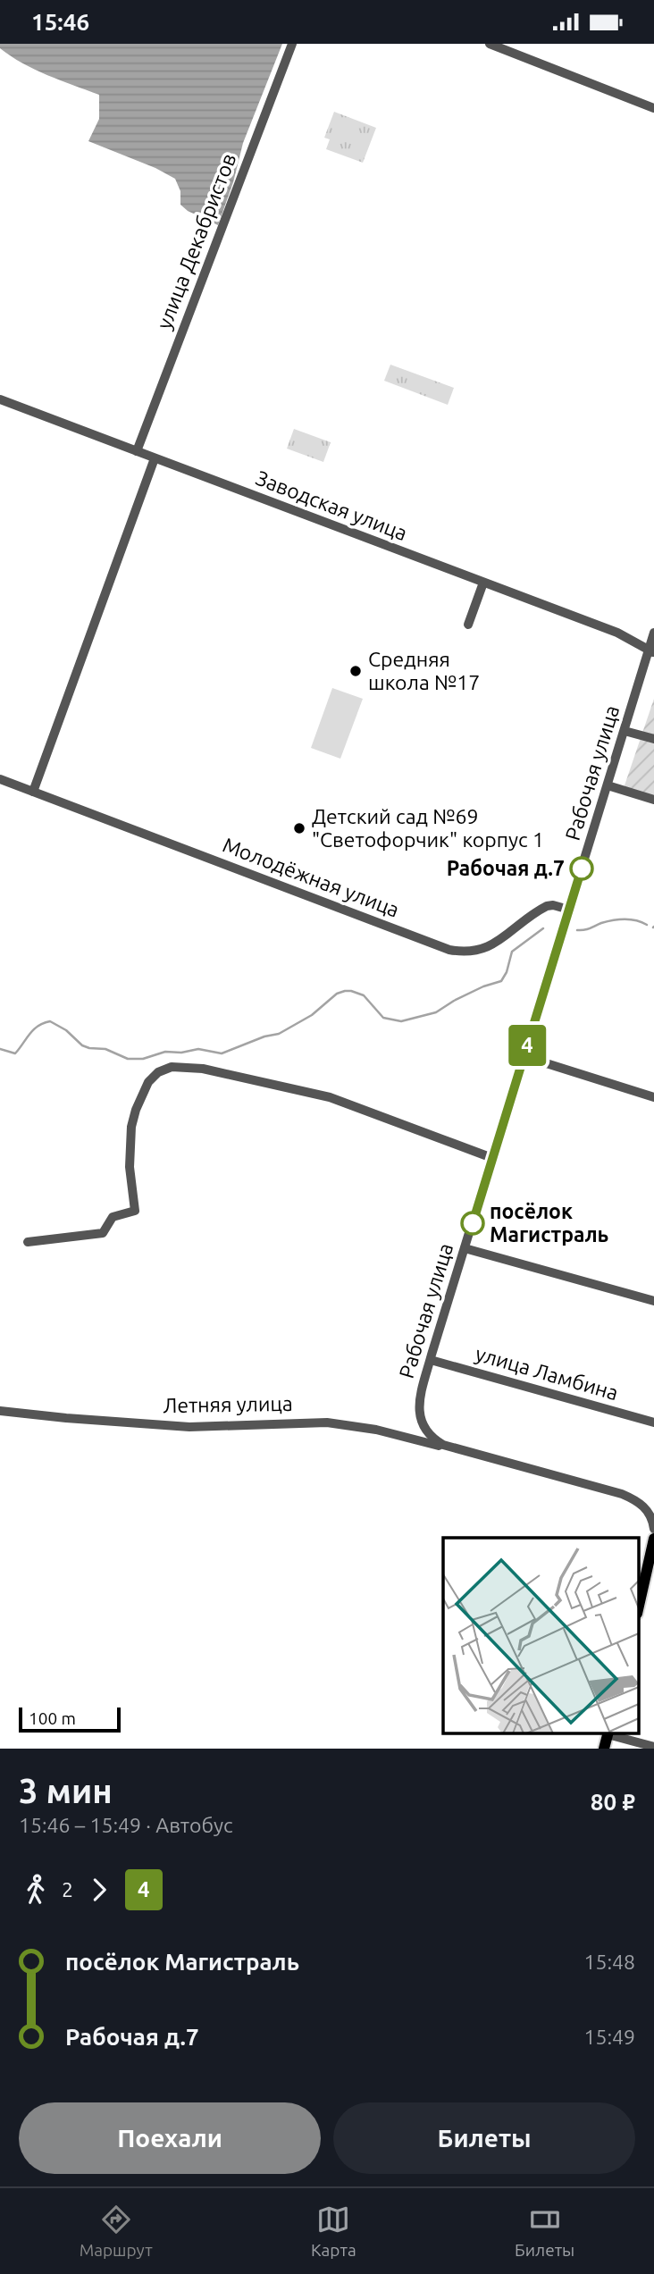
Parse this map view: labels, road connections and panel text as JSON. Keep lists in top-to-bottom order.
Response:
{
  "streets": {
    "street": [
      "улица Декабристов",
      "Заводская улица",
      "Рабочая улица",
      "Молодёжная улица",
      "улица Ламбина",
      "Летняя улица"
    ]
  },
  "crossings": [
    ["улица Декабристов", "Заводская улица"],
    ["Заводская улица", "Рабочая улица"],
    ["Рабочая улица", "Молодёжная улица"],
    ["Рабочая улица", "улица Ламбина"],
    ["Рабочая улица", "Летняя улица"]
  ],
  "places": [
    "Средняя школа №17",
    "Детский сад №69 \"Светофорчик\" корпус 1",
    "Рабочая д.7",
    "посёлок Магистраль"
  ],
  "lines": ["bus line 4"],
  "scale_bar": "100 m",
  "page": {
    "status": "15:46",
    "on_map": "4",
    "scale": "100 m",
    "heading": ["3 мин", "15:46 – 15:49 · Автобус", "80 ₽"],
    "legs": ["2", "4"],
    "list": [
      {
        "name": "посёлок Магистраль",
        "value": "15:48"
      },
      {
        "name": "Рабочая д.7",
        "value": "15:49"
      }
    ],
    "buttons": ["Поехали", "Билеты"],
    "tabs": ["Маршрут", "Карта", "Билеты"]
  }
}
